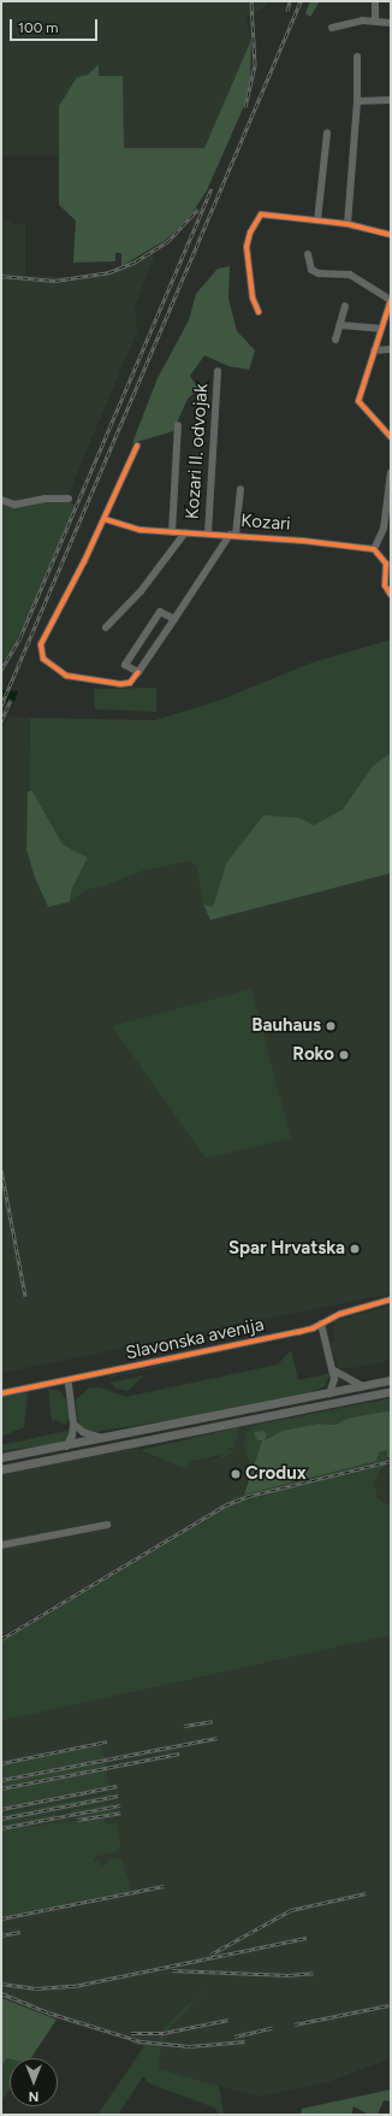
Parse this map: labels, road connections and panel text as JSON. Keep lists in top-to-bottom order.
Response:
{
  "streets": {
    "street": ["Kozari II. odvojak", "Kozari", "Slavonska avenija"]
  },
  "crossings": [
    ["Kozari II. odvojak", "Kozari"]
  ],
  "places": [
    "Bauhaus",
    "Roko",
    "Spar Hrvatska",
    "Crodux"
  ],
  "scale_bar": "100 m",
  "north": "bottom"
}
